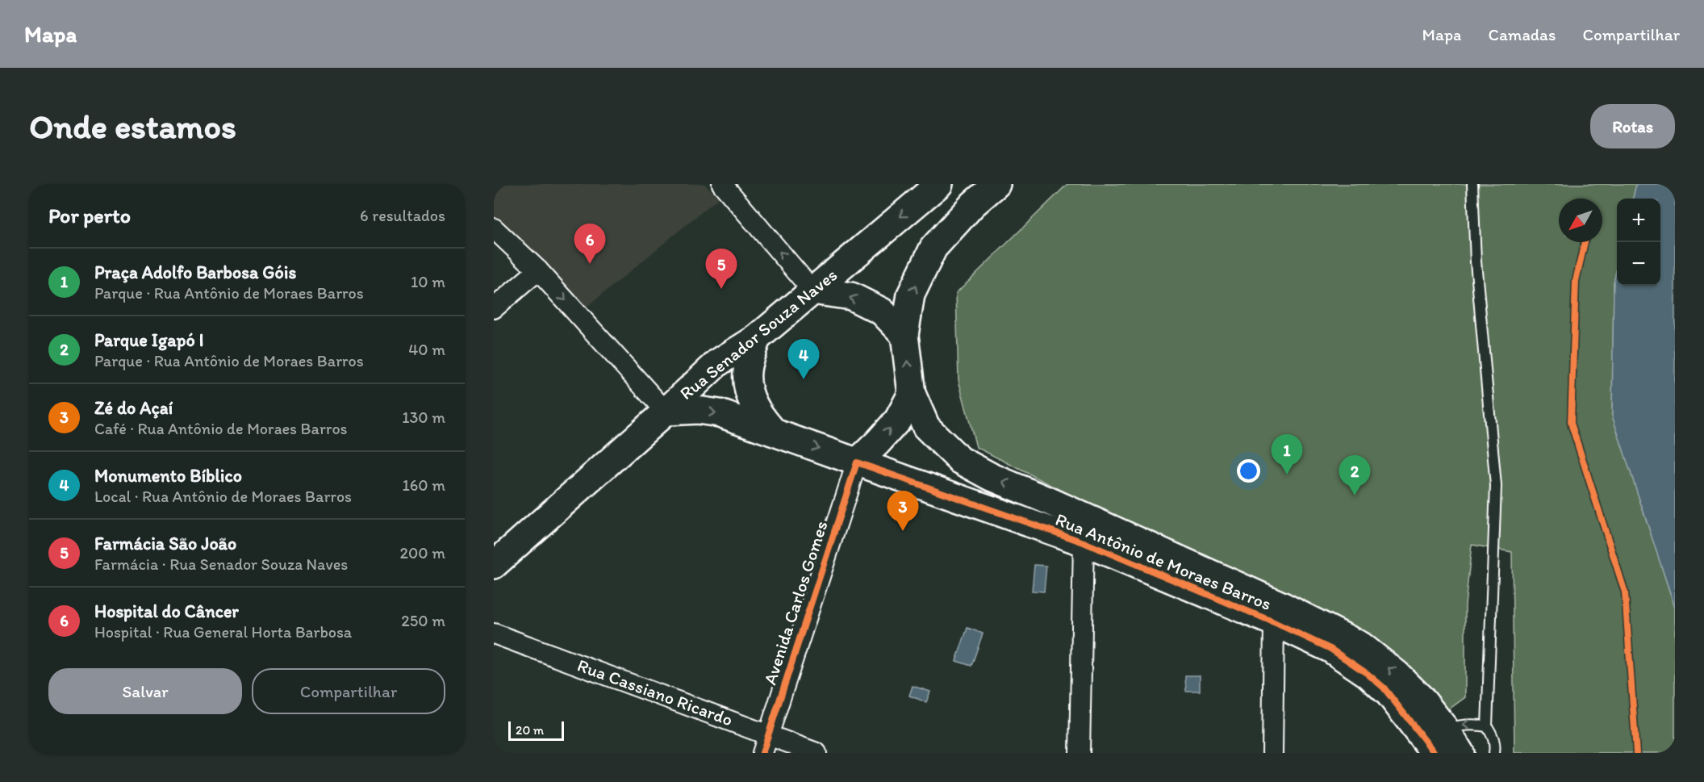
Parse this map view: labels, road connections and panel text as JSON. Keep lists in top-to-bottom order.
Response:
{
  "streets": {
    "street": [
      "Rua Senador Souza Naves",
      "Rua Antônio de Moraes Barros",
      "Avenida Carlos Gomes",
      "Rua Cassiano Ricardo"
    ]
  },
  "crossings": [
    ["Rua Senador Souza Naves", "Rua Antônio de Moraes Barros"],
    ["Rua Senador Souza Naves", "Avenida Carlos Gomes"],
    ["Rua Antônio de Moraes Barros", "Avenida Carlos Gomes"],
    ["Avenida Carlos Gomes", "Rua Cassiano Ricardo"]
  ],
  "scale_bar": "20 m",
  "north": "bottom left",
  "page": {
    "header": "Mapa",
    "nav": ["Mapa", "Camadas", "Compartilhar"],
    "buttons": [
      "Rotas",
      ["Salvar", "Compartilhar"]
    ],
    "title": "Onde estamos",
    "heading": ["Por perto", "6 resultados"],
    "map_buttons": ["+", "−"],
    "pins": [
      "6",
      "5",
      "4",
      "1",
      "2",
      "3"
    ],
    "list": [
      {
        "mark": "1",
        "name": "Praça Adolfo Barbosa Góis",
        "note": "Parque · Rua Antônio de Moraes Barros",
        "value": "10 m"
      },
      {
        "mark": "2",
        "name": "Parque Igapó I",
        "note": "Parque · Rua Antônio de Moraes Barros",
        "value": "40 m"
      },
      {
        "mark": "3",
        "name": "Zé do Açaí",
        "note": "Café · Rua Antônio de Moraes Barros",
        "value": "130 m"
      },
      {
        "mark": "4",
        "name": "Monumento Bíblico",
        "note": "Local · Rua Antônio de Moraes Barros",
        "value": "160 m"
      },
      {
        "mark": "5",
        "name": "Farmácia São João",
        "note": "Farmácia · Rua Senador Souza Naves",
        "value": "200 m"
      },
      {
        "mark": "6",
        "name": "Hospital do Câncer",
        "note": "Hospital · Rua General Horta Barbosa",
        "value": "250 m"
      }
    ],
    "scale": "20 m"
  }
}
